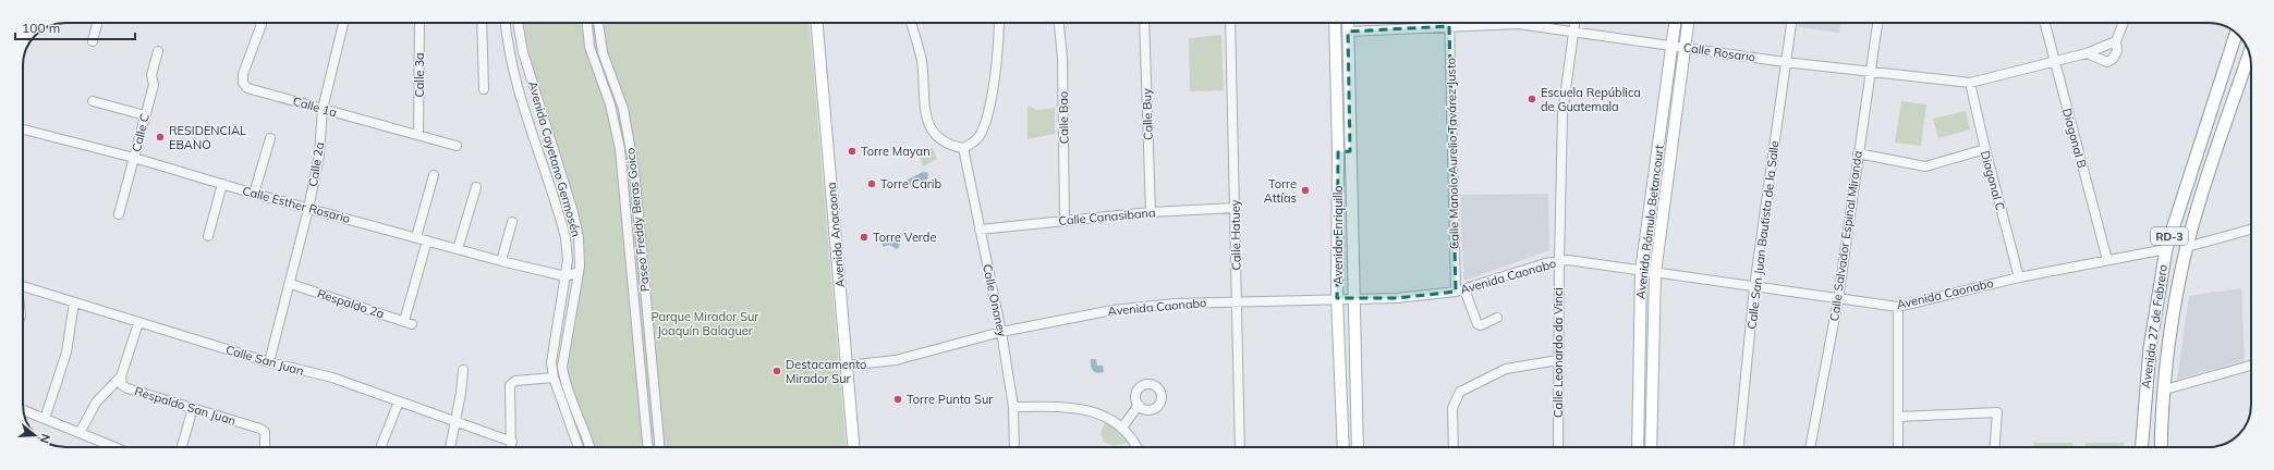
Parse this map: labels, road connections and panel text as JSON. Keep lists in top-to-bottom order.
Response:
{
  "streets": {
    "highway": ["RD-3", "Avenida 27 de Febrero"],
    "main road": ["Avenida Rómulo Betancourt", "Avenida Anacaona", "Avenida Enriquillo"],
    "street": [
      "Calle Rosario",
      "Calle 3a",
      "Calle 1a",
      "Calle Buy",
      "Calle Bao",
      "Calle C",
      "Diagonal B",
      "Calle Manolo Aurelio Tavárez Justo",
      "Avenida Cayetano Germosén",
      "Calle 2a",
      "Diagonal C",
      "Calle Esther Rosario",
      "Calle Canasibana",
      "Paseo Freddy Beras Goico",
      "Calle Hatuey",
      "Calle San Juan Bautista de la Salle",
      "Calle Salvador Espinal Miranda",
      "Avenida Caonabo",
      "Calle Onaney",
      "Respaldo 2a",
      "Calle Leonardo da Vinci",
      "Calle San Juan",
      "Respaldo San Juan"
    ]
  },
  "crossings": [
    ["Calle Rosario", "Diagonal B"],
    ["Calle Rosario", "Calle Manolo Aurelio Tavárez Justo"],
    ["Calle Rosario", "Diagonal C"],
    ["Calle Rosario", "Avenida Rómulo Betancourt"],
    ["Calle Rosario", "Avenida Enriquillo"],
    ["Calle Rosario", "Calle San Juan Bautista de la Salle"],
    ["Calle Rosario", "Calle Salvador Espinal Miranda"],
    ["Calle Rosario", "Calle Leonardo da Vinci"],
    ["Calle 3a", "Calle 1a"],
    ["Calle 1a", "Calle 2a"],
    ["Calle Buy", "Calle Canasibana"],
    ["Calle Bao", "Calle Canasibana"],
    ["Calle C", "Calle Esther Rosario"],
    ["Diagonal B", "Avenida Caonabo"],
    ["Calle Manolo Aurelio Tavárez Justo", "Avenida Caonabo"],
    ["Avenida Cayetano Germosén", "Calle Esther Rosario"],
    ["Calle 2a", "Calle Esther Rosario"],
    ["Calle 2a", "Respaldo 2a"],
    ["Calle 2a", "Calle San Juan"],
    ["Diagonal C", "Avenida Caonabo"],
    ["Calle Esther Rosario", "Respaldo 2a"],
    ["Calle Canasibana", "Calle Hatuey"],
    ["Calle Canasibana", "Calle Onaney"],
    ["Avenida Rómulo Betancourt", "Avenida Caonabo"],
    ["Avenida Anacaona", "Avenida Caonabo"],
    ["Calle Hatuey", "Avenida Caonabo"],
    ["Avenida Enriquillo", "Avenida Caonabo"],
    ["Calle San Juan Bautista de la Salle", "Avenida Caonabo"],
    ["Calle Salvador Espinal Miranda", "Avenida Caonabo"],
    ["Avenida Caonabo", "Calle Onaney"],
    ["Avenida Caonabo", "Avenida 27 de Febrero"],
    ["Avenida Caonabo", "Calle Leonardo da Vinci"],
    ["Calle San Juan", "Respaldo San Juan"]
  ],
  "parks": ["Parque Mirador Sur Joaquín Balaguer"],
  "places": [
    "Escuela República de Guatemala",
    "RESIDENCIAL EBANO",
    "Torre Mayan",
    "Torre Carib",
    "Torre Attías",
    "Torre Verde",
    "Destacamento Mirador Sur",
    "Torre Punta Sur"
  ],
  "scale_bar": "100 m",
  "north": "right"
}
